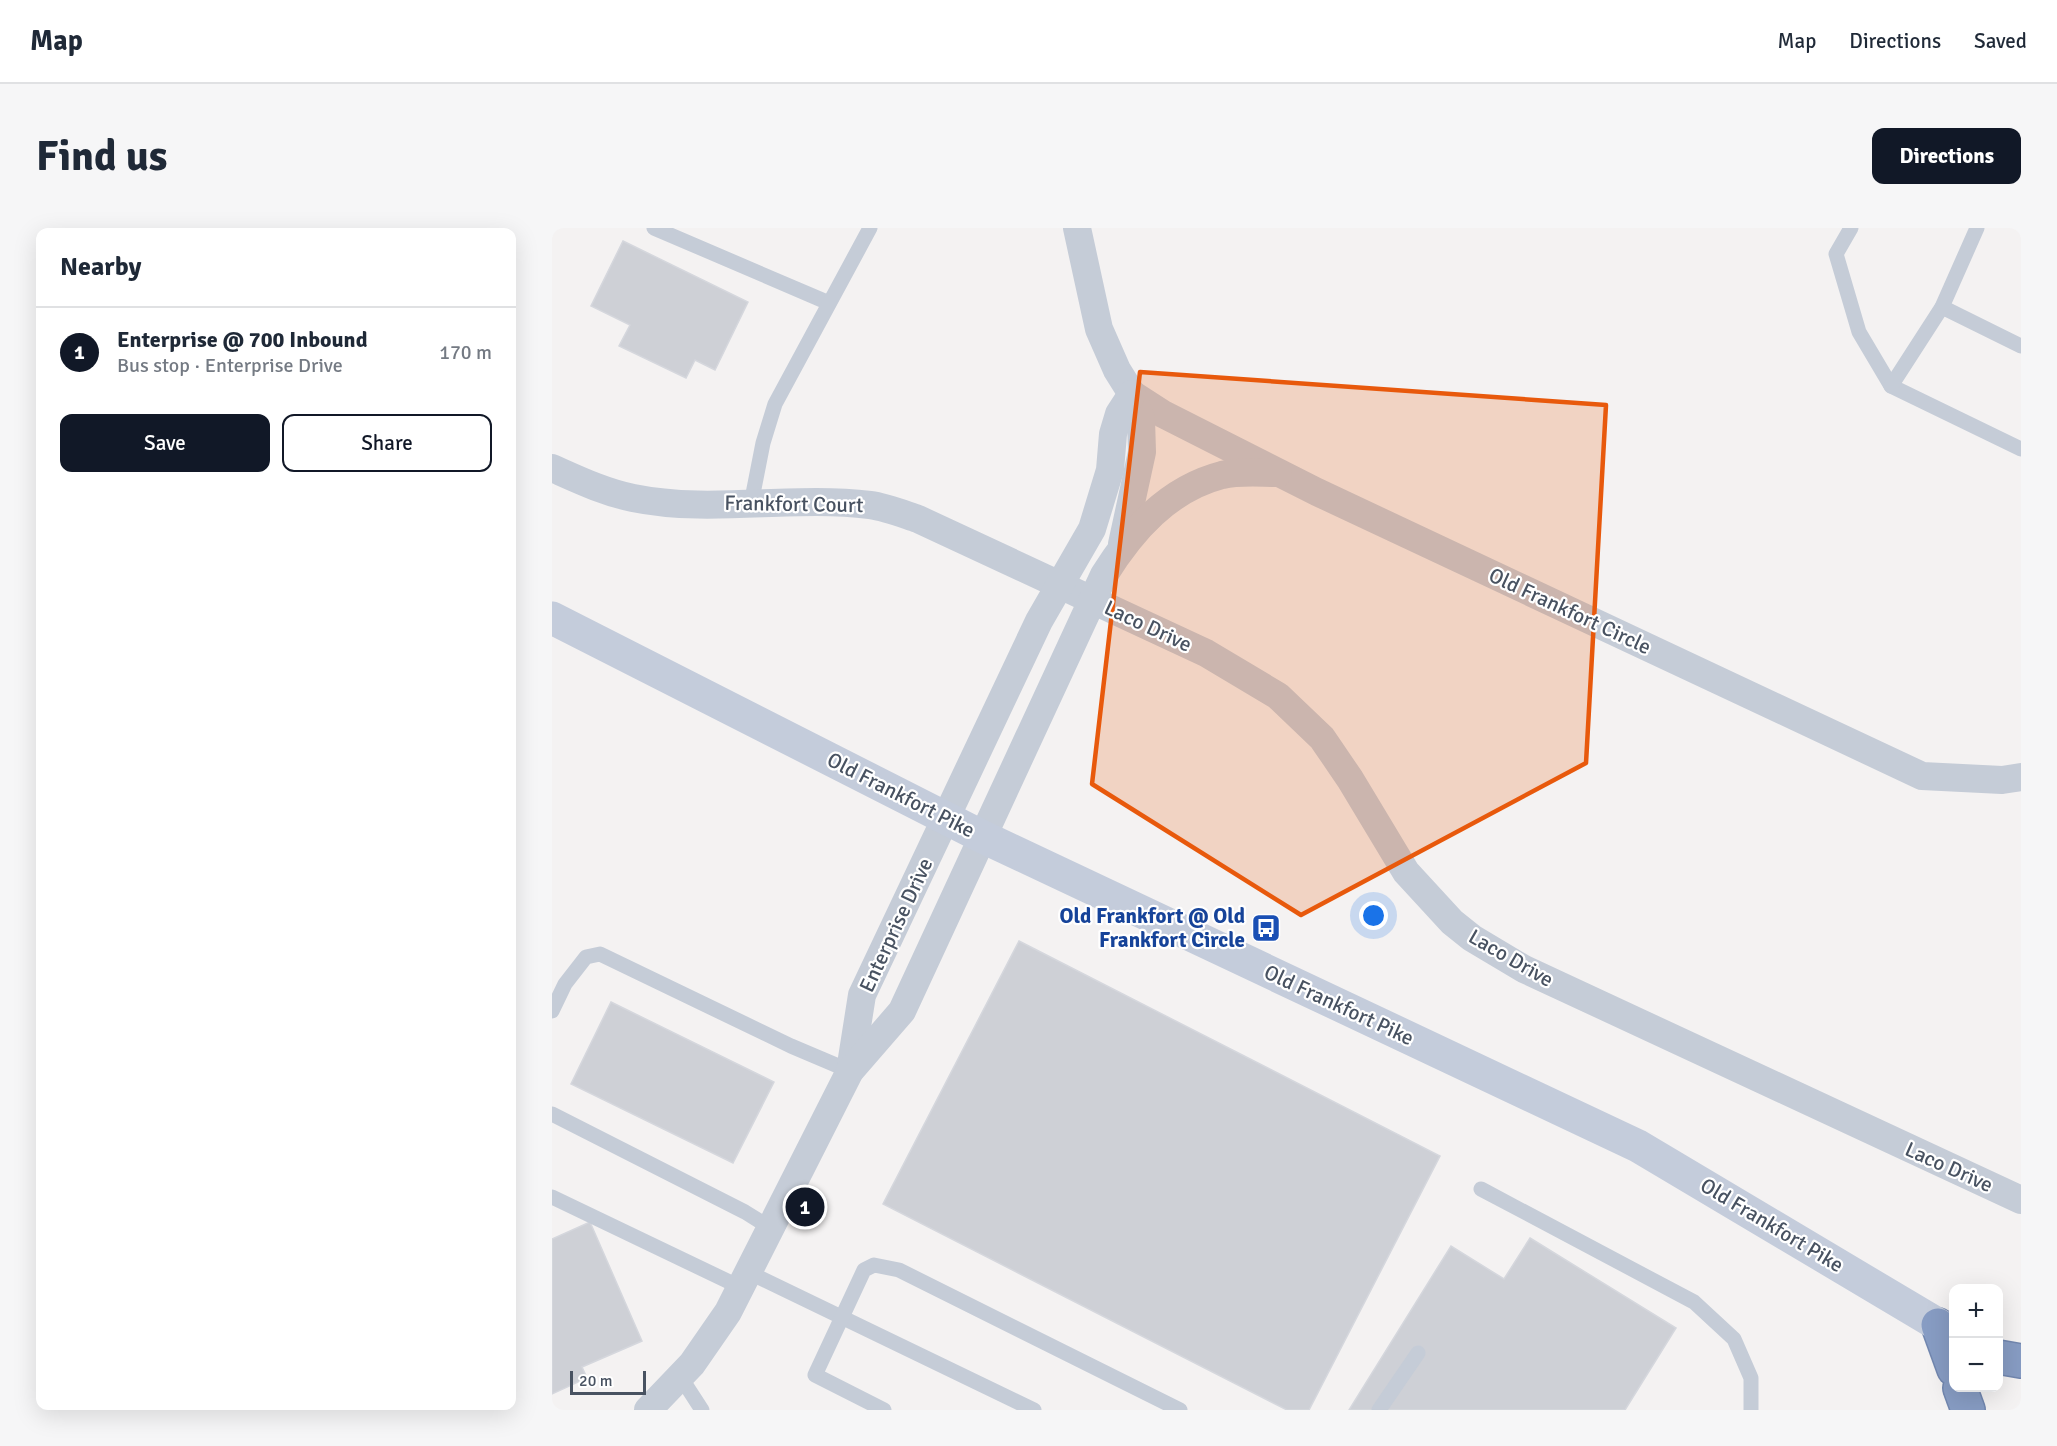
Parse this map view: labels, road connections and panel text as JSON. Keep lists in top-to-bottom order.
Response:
{
  "streets": {
    "main road": ["Old Frankfort Pike"],
    "street": [
      "Frankfort Court",
      "Old Frankfort Circle",
      "Laco Drive",
      "Enterprise Drive"
    ]
  },
  "crossings": [
    ["Frankfort Court", "Laco Drive"],
    ["Old Frankfort Pike", "Enterprise Drive"]
  ],
  "places": {
    "bus stop": ["Old Frankfort @ Old Frankfort Circle"]
  },
  "scale_bar": "20 m",
  "page": {
    "header": "Map",
    "nav": ["Map", "Directions", "Saved"],
    "buttons": [
      "Directions",
      ["Save", "Share"]
    ],
    "title": "Find us",
    "heading": "Nearby",
    "list": [
      {
        "mark": "1",
        "name": "Enterprise @ 700 Inbound",
        "note": "Bus stop · Enterprise Drive",
        "value": "170 m"
      }
    ],
    "pins": "1",
    "map_buttons": ["+", "−"],
    "scale": "20 m"
  }
}
